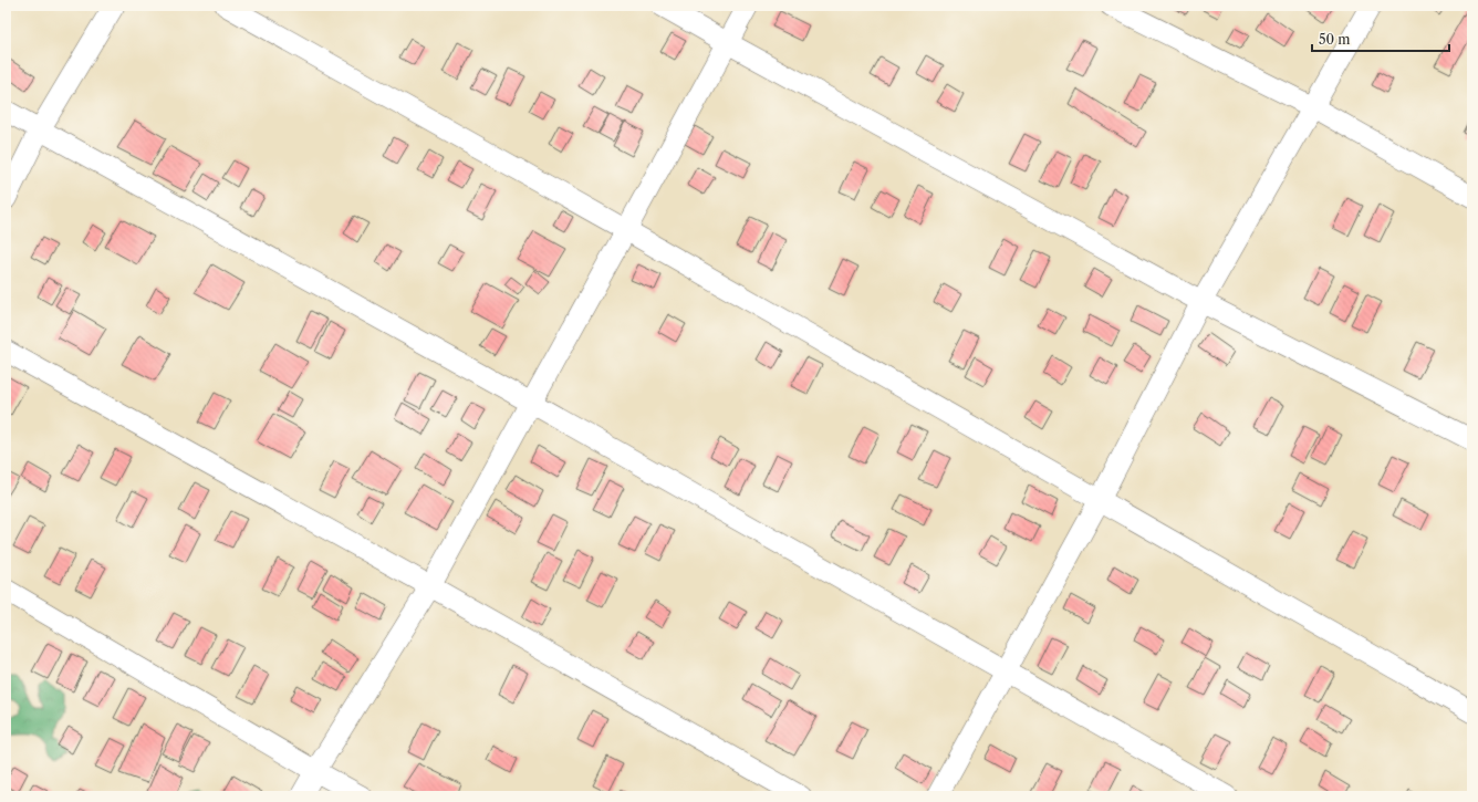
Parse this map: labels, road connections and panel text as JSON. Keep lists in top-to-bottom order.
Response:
{
  "scale_bar": "50 m"
}
